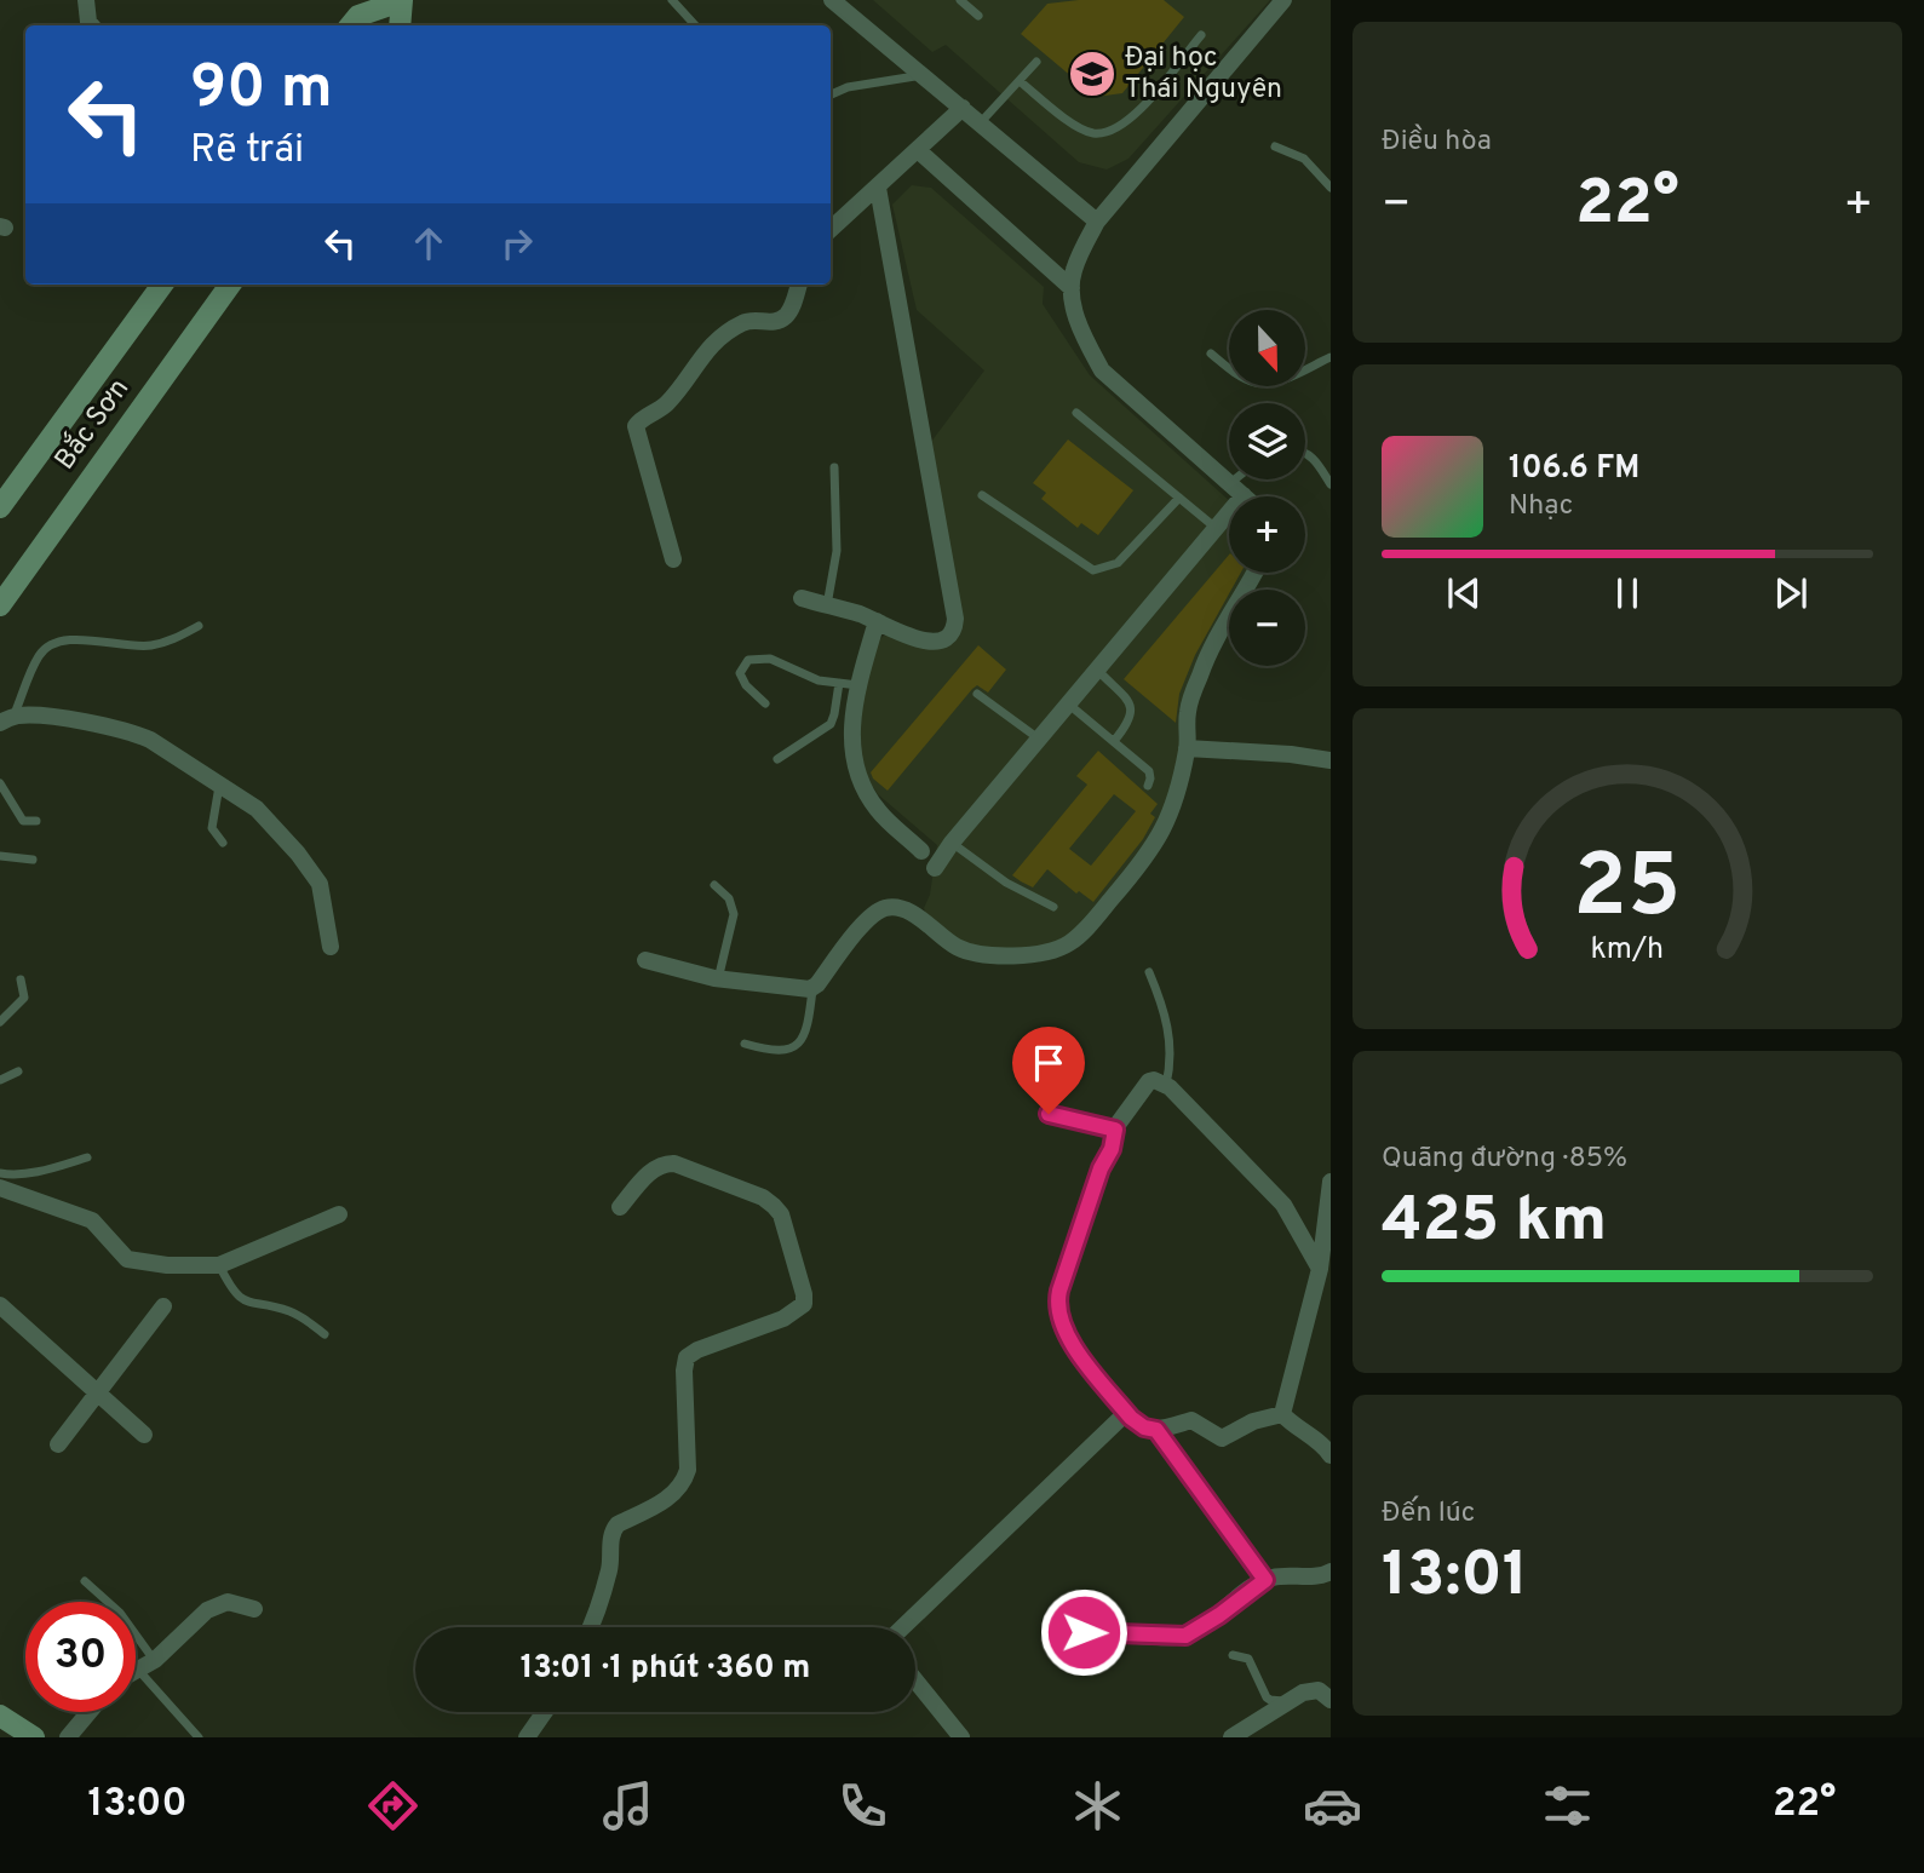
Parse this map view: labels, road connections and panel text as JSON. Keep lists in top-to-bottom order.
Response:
{
  "streets": {
    "main road": ["Bắc Sơn"]
  },
  "places": {
    "school or university": ["Đại học Thái Nguyên"]
  },
  "north": "bottom",
  "page": {
    "tile": [
      "Điều hòa",
      ["Quãng đường · 85%", "425 km"],
      ["Đến lúc", "13:01"]
    ],
    "turn": ["90 m", "Rẽ trái"],
    "heat": ["−", "22°", "+"],
    "map_buttons": ["+", "−"],
    "song": ["106.6 FM", "Nhạc"],
    "limit": "30",
    "trip": "13:01 · 1 phút · 360 m",
    "tabs": ["13:00", "22°"],
    "gauge": ["25", "km/h"]
  }
}
